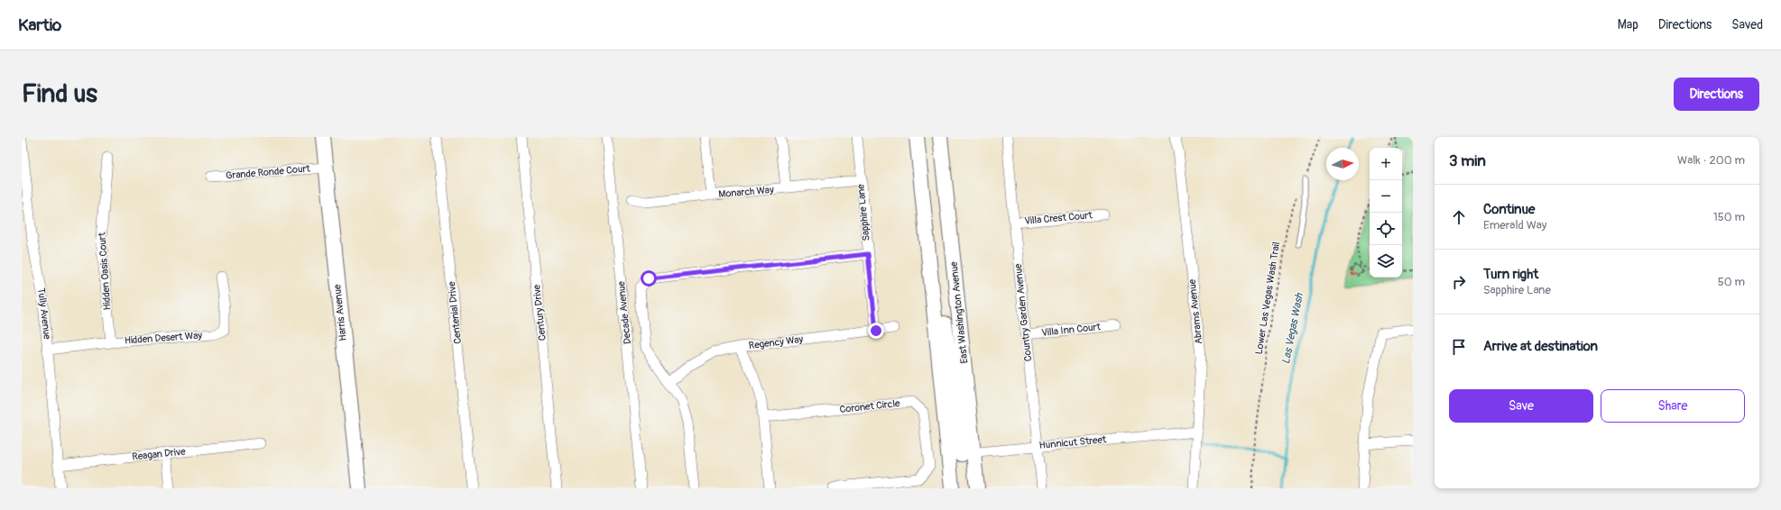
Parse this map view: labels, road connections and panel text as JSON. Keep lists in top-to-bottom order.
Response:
{
  "streets": {
    "main road": ["Harris Avenue", "East Washington Avenue"],
    "street": [
      "Grande Ronde Court",
      "Monarch Way",
      "Sapphire Lane",
      "Villa Crest Court",
      "Hidden Oasis Court",
      "Abrams Avenue",
      "Centenial Drive",
      "Century Drive",
      "Decade Avenue",
      "Country Garden Avenue",
      "Tully Avenue",
      "Villa Inn Court",
      "Hidden Desert Way",
      "Regency Way",
      "Coronet Circle",
      "Hunnicut Street",
      "Reagan Drive"
    ],
    "path": ["Lower Las Vegas Wash Trail"]
  },
  "crossings": [
    ["Grande Ronde Court", "Harris Avenue"],
    ["Monarch Way", "Sapphire Lane"],
    ["Sapphire Lane", "Regency Way"],
    ["Villa Crest Court", "Country Garden Avenue"],
    ["Hidden Oasis Court", "Hidden Desert Way"],
    ["Abrams Avenue", "Hunnicut Street"],
    ["East Washington Avenue", "Hunnicut Street"],
    ["Country Garden Avenue", "Villa Inn Court"],
    ["Country Garden Avenue", "Hunnicut Street"],
    ["Tully Avenue", "Hidden Desert Way"],
    ["Tully Avenue", "Reagan Drive"]
  ],
  "water": ["Las Vegas Wash"],
  "north": "right",
  "page": {
    "header": "Kartio",
    "nav": ["Map", "Directions", "Saved"],
    "buttons": [
      "Directions",
      ["Save", "Share"]
    ],
    "title": "Find us",
    "heading": ["3 min", "Walk · 200 m"],
    "map_buttons": ["+", "−"],
    "list": [
      ["Continue", "Emerald Way", "150 m"],
      ["Turn right", "Sapphire Lane", "50 m"],
      "Arrive at destination"
    ]
  }
}
